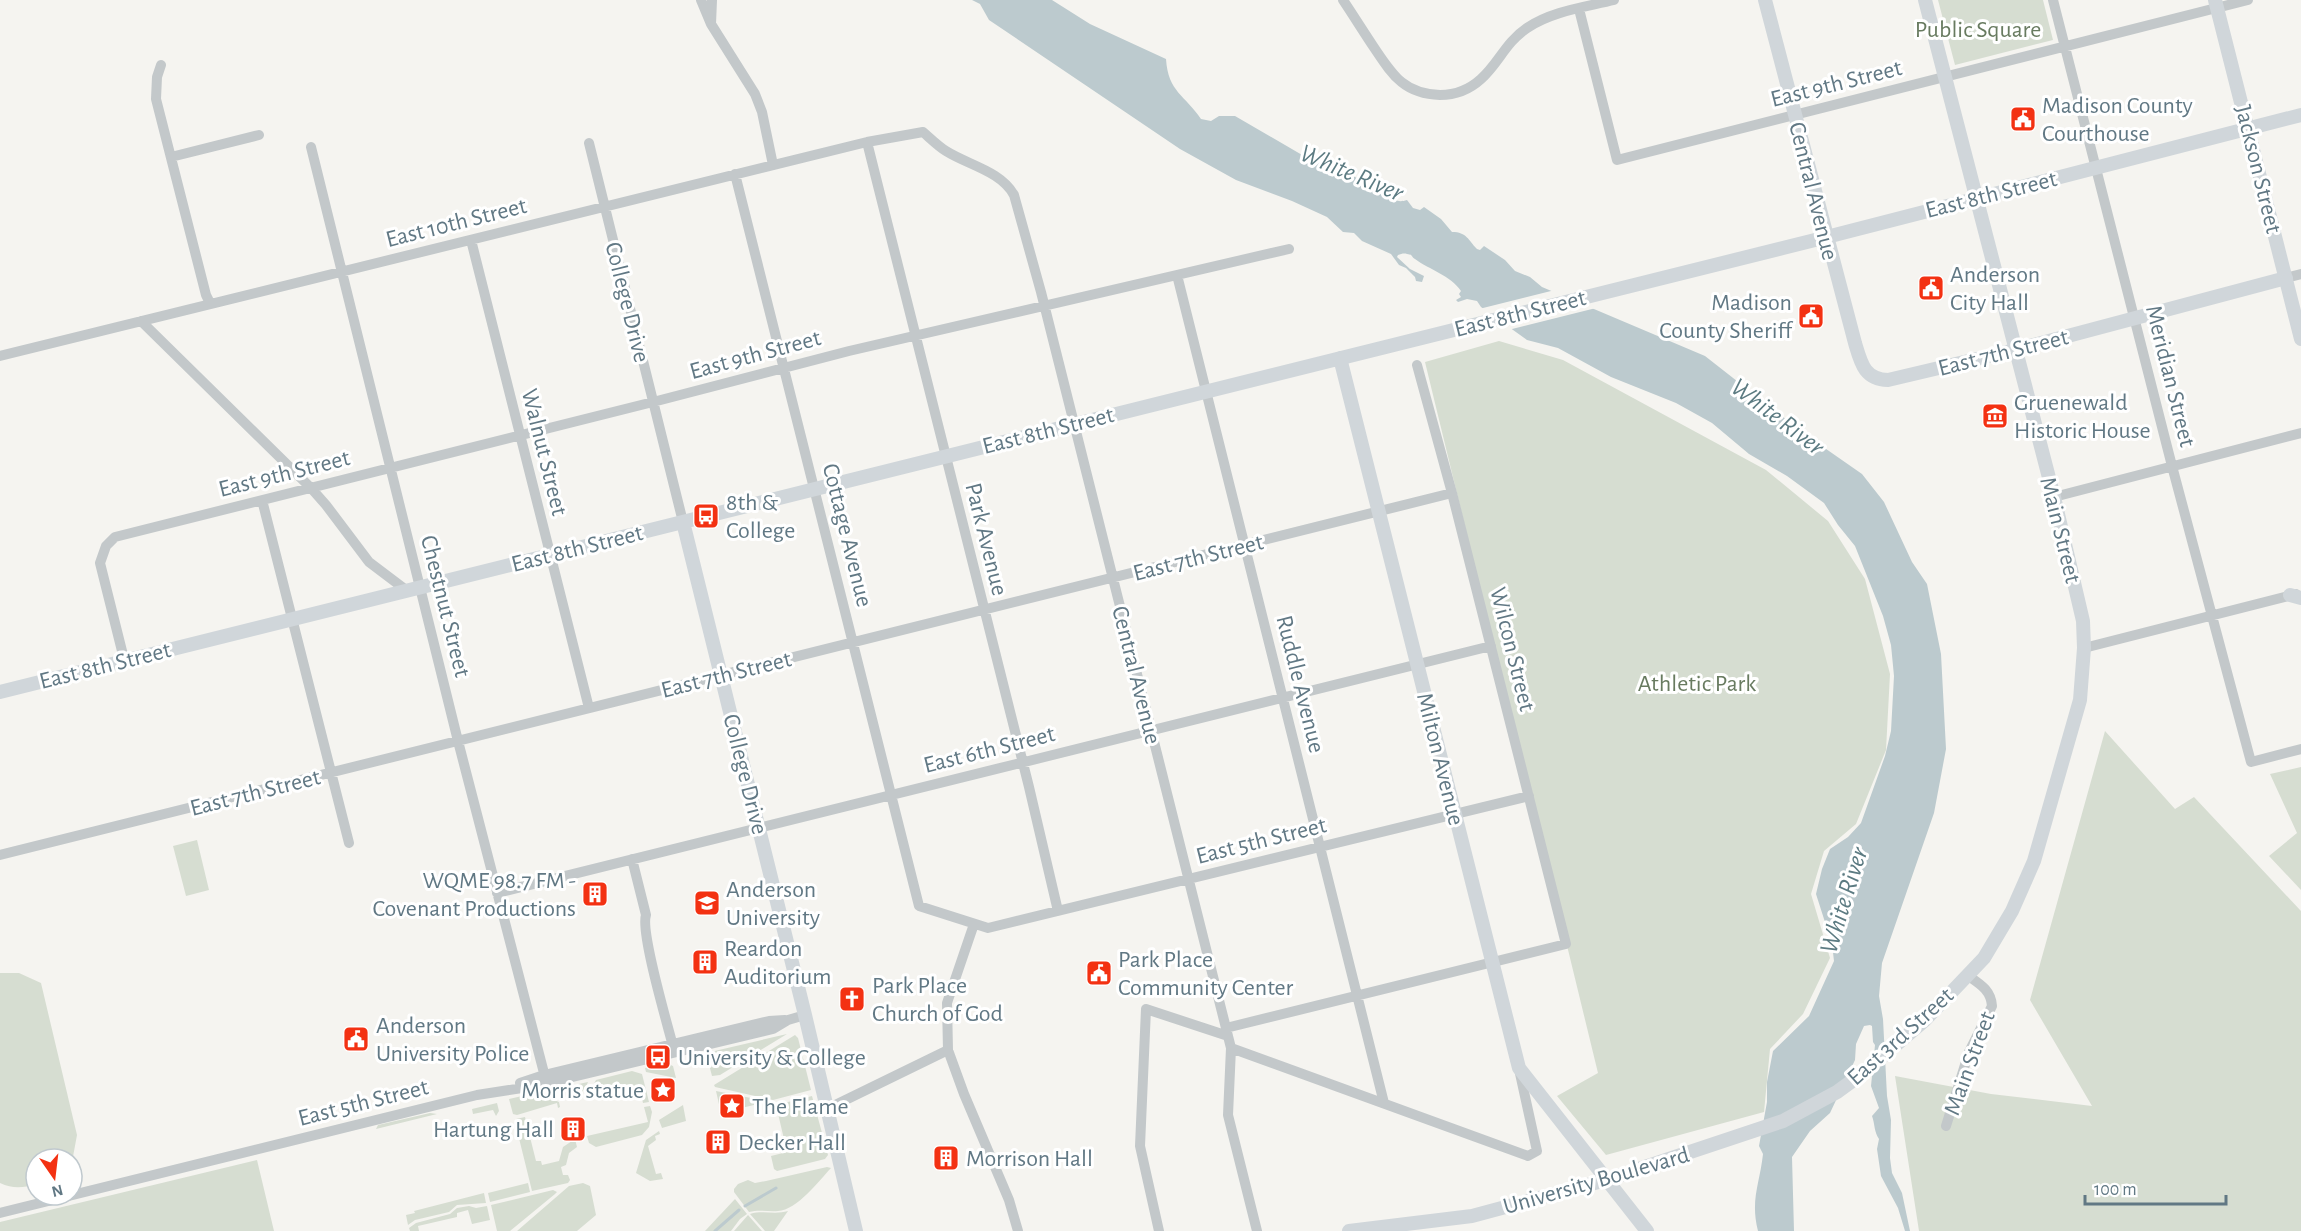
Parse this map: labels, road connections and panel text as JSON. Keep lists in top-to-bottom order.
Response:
{
  "streets": {
    "main road": [
      "Jackson Street",
      "Central Avenue",
      "East 8th Street",
      "College Drive",
      "East 7th Street",
      "Main Street",
      "Milton Avenue",
      "East 3rd Street",
      "University Boulevard"
    ],
    "street": [
      "East 9th Street",
      "East 10th Street",
      "Meridian Street",
      "Walnut Street",
      "Cottage Avenue",
      "Park Avenue",
      "Chestnut Street",
      "Wilcon Street",
      "Ruddle Avenue",
      "East 6th Street",
      "East 5th Street"
    ]
  },
  "crossings": [
    ["East 9th Street", "Jackson Street"],
    ["East 9th Street", "Central Avenue"],
    ["East 9th Street", "East 8th Street"],
    ["East 9th Street", "College Drive"],
    ["East 9th Street", "Meridian Street"],
    ["East 9th Street", "Walnut Street"],
    ["East 9th Street", "Main Street"],
    ["East 9th Street", "Cottage Avenue"],
    ["East 9th Street", "Park Avenue"],
    ["East 9th Street", "Chestnut Street"],
    ["East 9th Street", "Ruddle Avenue"],
    ["Jackson Street", "East 8th Street"],
    ["Jackson Street", "East 7th Street"],
    ["Central Avenue", "East 8th Street"],
    ["Central Avenue", "East 10th Street"],
    ["Central Avenue", "East 7th Street"],
    ["Central Avenue", "East 6th Street"],
    ["Central Avenue", "East 5th Street"],
    ["East 8th Street", "College Drive"],
    ["East 8th Street", "Meridian Street"],
    ["East 8th Street", "Walnut Street"],
    ["East 8th Street", "Main Street"],
    ["East 8th Street", "Cottage Avenue"],
    ["East 8th Street", "Park Avenue"],
    ["East 8th Street", "Chestnut Street"],
    ["East 8th Street", "Ruddle Avenue"],
    ["East 8th Street", "Milton Avenue"],
    ["East 10th Street", "College Drive"],
    ["East 10th Street", "Walnut Street"],
    ["East 10th Street", "Cottage Avenue"],
    ["East 10th Street", "Park Avenue"],
    ["East 10th Street", "Chestnut Street"],
    ["College Drive", "East 7th Street"],
    ["College Drive", "East 6th Street"],
    ["College Drive", "East 5th Street"],
    ["East 7th Street", "Meridian Street"],
    ["East 7th Street", "Walnut Street"],
    ["East 7th Street", "Main Street"],
    ["East 7th Street", "Cottage Avenue"],
    ["East 7th Street", "Park Avenue"],
    ["East 7th Street", "Chestnut Street"],
    ["East 7th Street", "Wilcon Street"],
    ["East 7th Street", "Ruddle Avenue"],
    ["East 7th Street", "Milton Avenue"],
    ["Main Street", "East 3rd Street"],
    ["Cottage Avenue", "East 6th Street"],
    ["Cottage Avenue", "East 5th Street"],
    ["Park Avenue", "East 6th Street"],
    ["Park Avenue", "East 5th Street"],
    ["Chestnut Street", "East 6th Street"],
    ["Wilcon Street", "East 6th Street"],
    ["Wilcon Street", "Milton Avenue"],
    ["Wilcon Street", "East 5th Street"],
    ["Ruddle Avenue", "East 6th Street"],
    ["Ruddle Avenue", "Milton Avenue"],
    ["Ruddle Avenue", "East 5th Street"],
    ["East 6th Street", "Milton Avenue"],
    ["Milton Avenue", "East 5th Street"],
    ["East 3rd Street", "University Boulevard"]
  ],
  "water": ["White River"],
  "parks": ["Public Square", "Athletic Park"],
  "places": {
    "public building": [
      "Madison County Courthouse",
      "Anderson City Hall",
      "Madison County Sheriff",
      "Park Place Community Center",
      "Anderson University Police"
    ],
    "museum": ["Gruenewald Historic House"],
    "bus stop": ["8th & College", "University & College"],
    "building": [
      "WQME 98.7 FM - Covenant Productions",
      "Reardon Auditorium",
      "Hartung Hall",
      "Decker Hall",
      "Morrison Hall"
    ],
    "school or university": ["Anderson University"],
    "church": ["Park Place Church of God"],
    "place": ["Morris statue", "The Flame"]
  },
  "scale_bar": "100 m",
  "north": "bottom"
}
